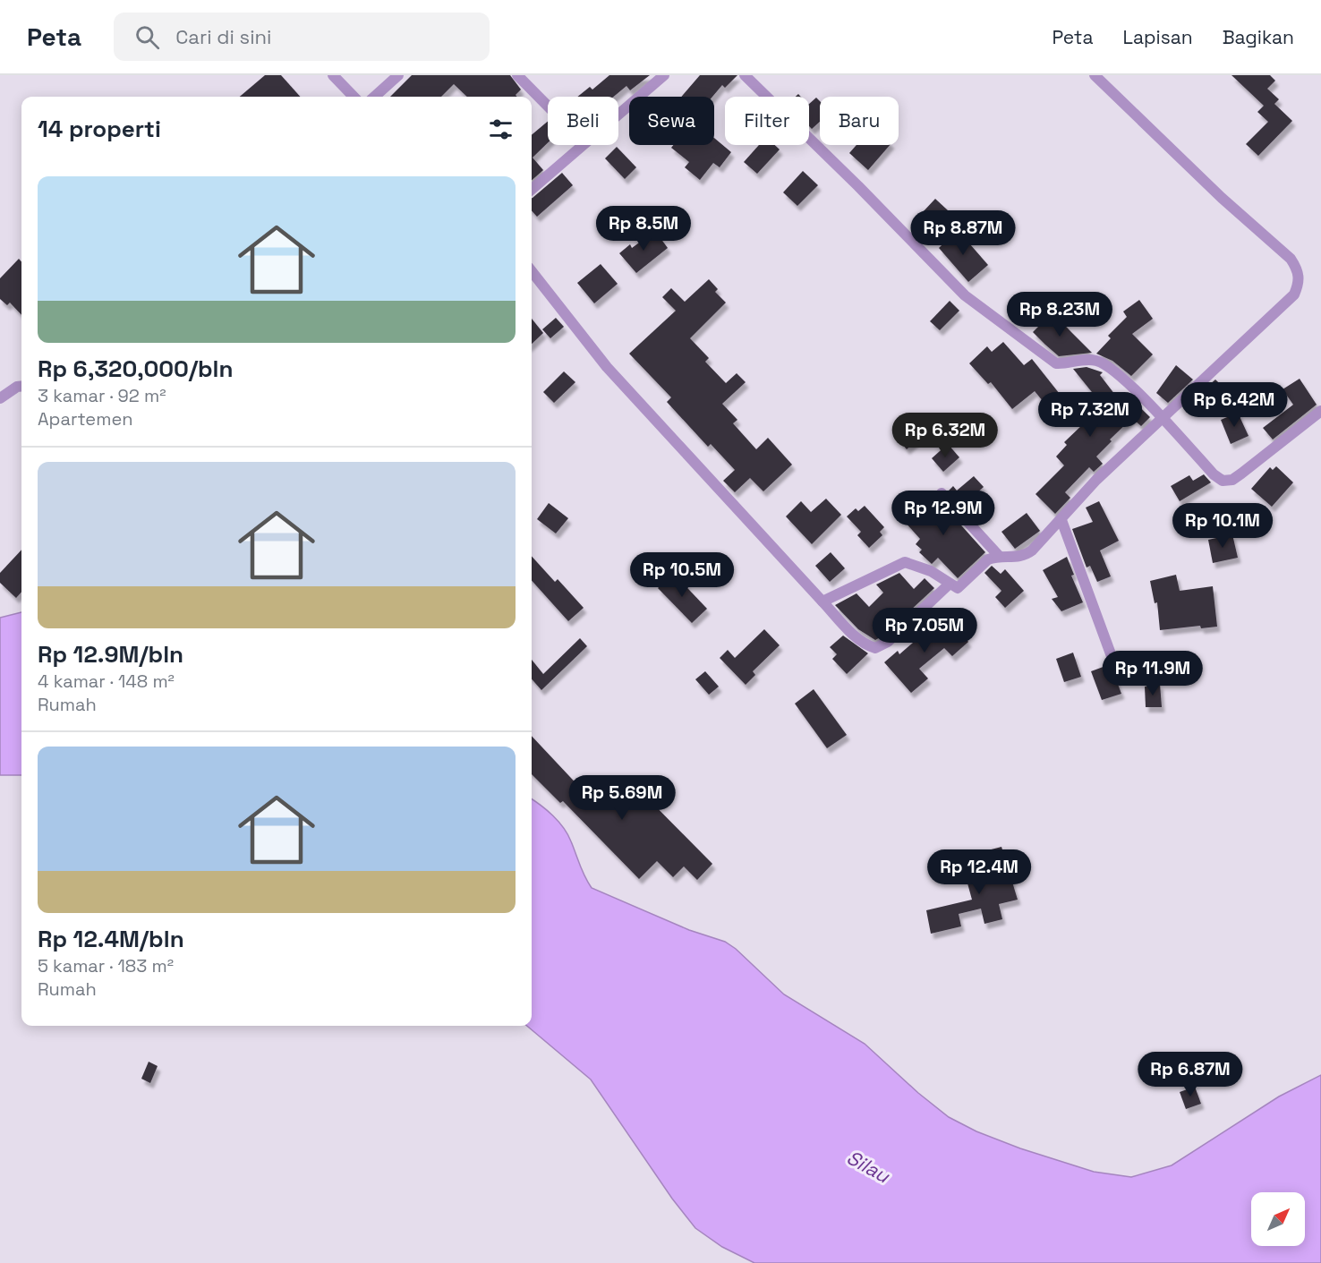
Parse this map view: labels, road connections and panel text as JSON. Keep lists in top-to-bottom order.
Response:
{
  "water": ["Silau"],
  "north": "top right",
  "page": {
    "header": "Peta",
    "search": "Cari di sini",
    "nav": ["Peta", "Lapisan", "Bagikan"],
    "chip": [
      "Beli",
      "Sewa",
      "Filter",
      "Baru"
    ],
    "heading": "14 properti",
    "list": [
      {
        "name": "Rp 6,320,000/bln",
        "note": "3 kamar · 92 m² · Apartemen"
      },
      {
        "name": "Rp 12.9M/bln",
        "note": "4 kamar · 148 m² · Rumah"
      },
      {
        "name": "Rp 12.4M/bln",
        "note": "5 kamar · 183 m² · Rumah"
      }
    ],
    "price": [
      "Rp 8.5M",
      "Rp 8.87M",
      "Rp 8.23M",
      "Rp 6.42M",
      "Rp 7.32M",
      "Rp 6.32M",
      "Rp 12.9M",
      "Rp 10.1M",
      "Rp 10.5M",
      "Rp 7.05M",
      "Rp 11.9M",
      "Rp 5.69M",
      "Rp 12.4M",
      "Rp 6.87M"
    ]
  }
}
